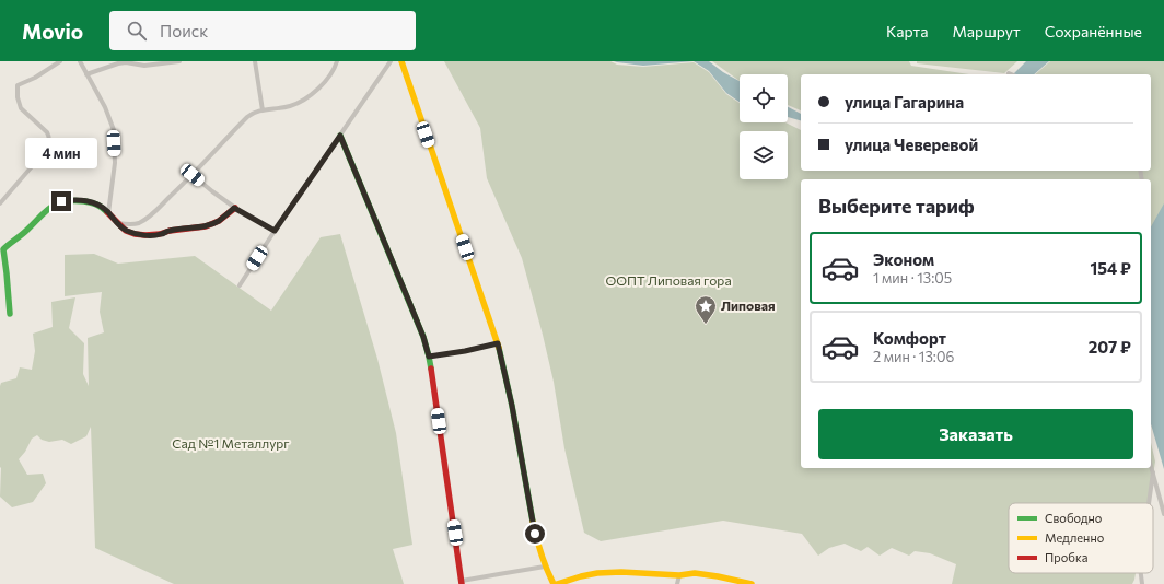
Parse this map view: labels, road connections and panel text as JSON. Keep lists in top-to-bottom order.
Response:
{
  "parks": ["ООПТ Липовая гора", "Сад №1 Металлург"],
  "places": {
    "place": ["Липовая"]
  },
  "legend": ["Свободно", "Медленно", "Пробка"],
  "page": {
    "header": "Movio",
    "search": "Поиск",
    "nav": ["Карта", "Маршрут", "Сохранённые"],
    "banner": ["улица Гагарина", "улица Чеверевой"],
    "bubble": "4 мин",
    "heading": "Выберите тариф",
    "list": [
      {
        "name": "Эконом",
        "note": "1 мин · 13:05",
        "value": "154 ₽"
      },
      {
        "name": "Комфорт",
        "note": "2 мин · 13:06",
        "value": "207 ₽"
      }
    ],
    "buttons": "Заказать"
  }
}
